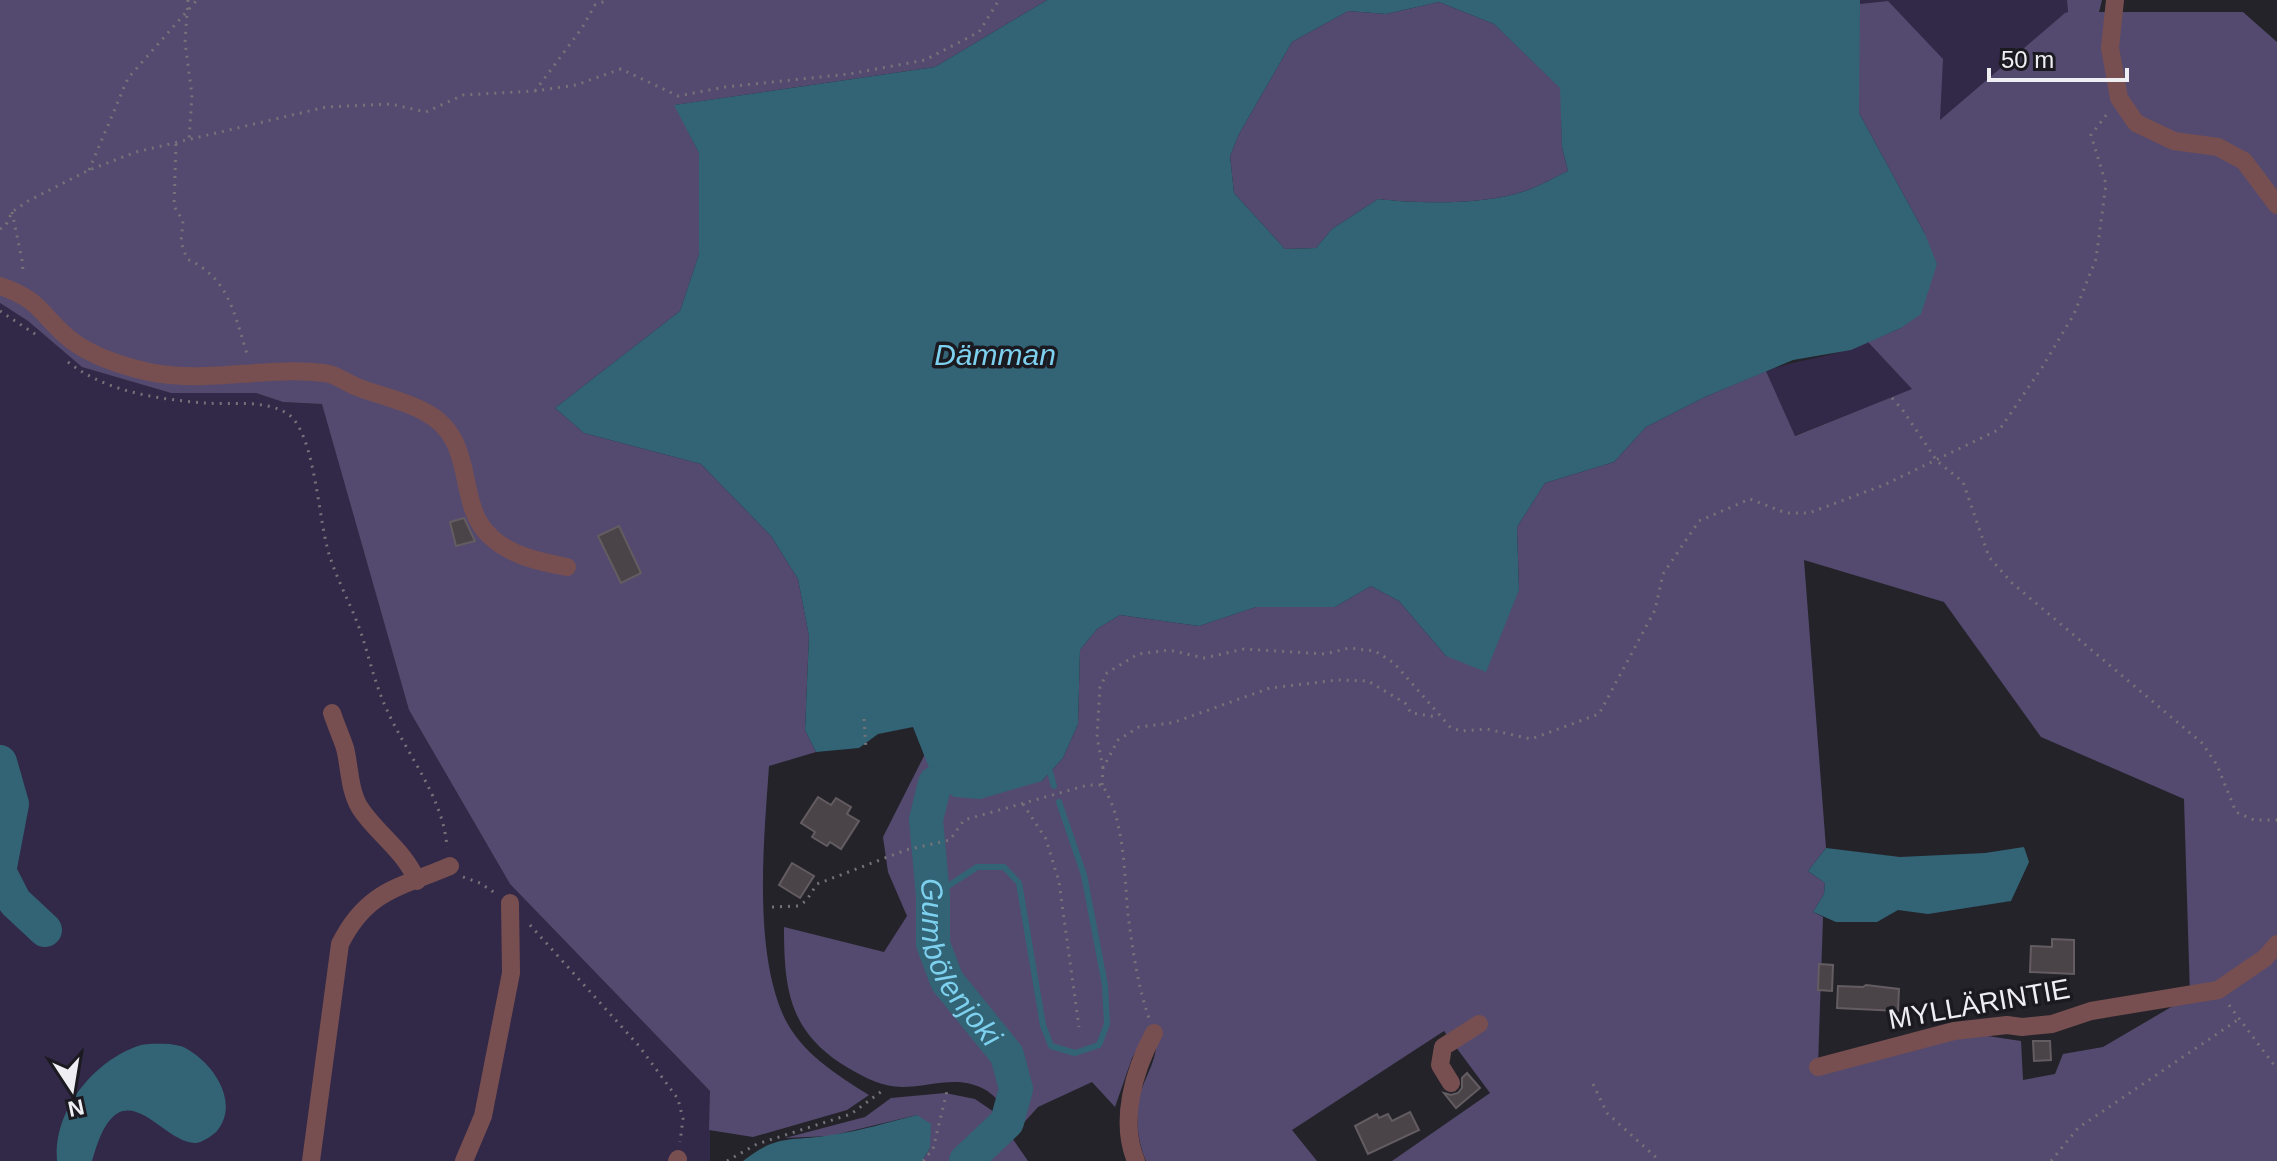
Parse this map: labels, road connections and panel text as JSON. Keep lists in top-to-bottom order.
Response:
{
  "streets": {
    "street": ["MYLLÄRINTIE"]
  },
  "water": ["Dämman", "Gumbölenjoki"],
  "scale_bar": "50 m",
  "north": "bottom"
}
